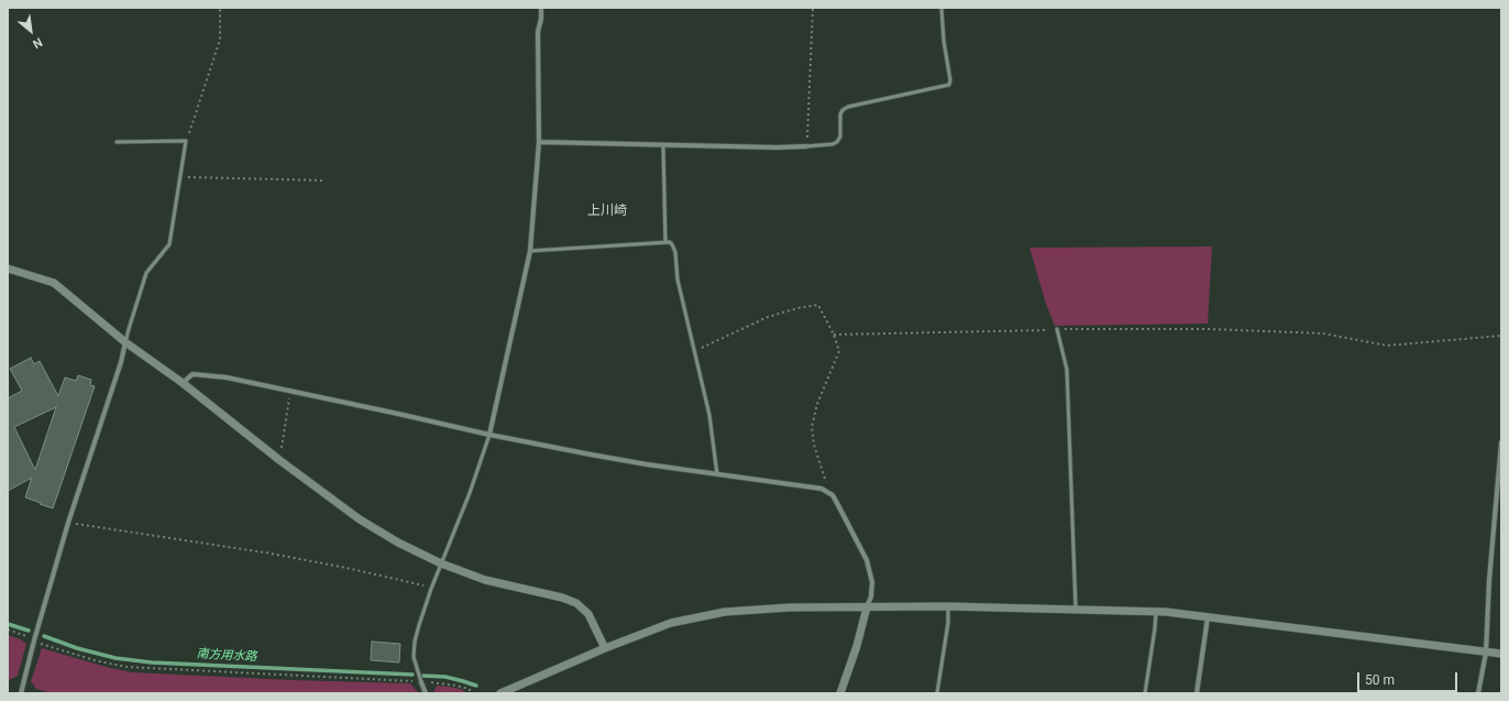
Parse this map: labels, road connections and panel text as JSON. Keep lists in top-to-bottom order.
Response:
{
  "districts": ["上川崎"],
  "water": ["南方用水路"],
  "scale_bar": "50 m",
  "north": "bottom right"
}
